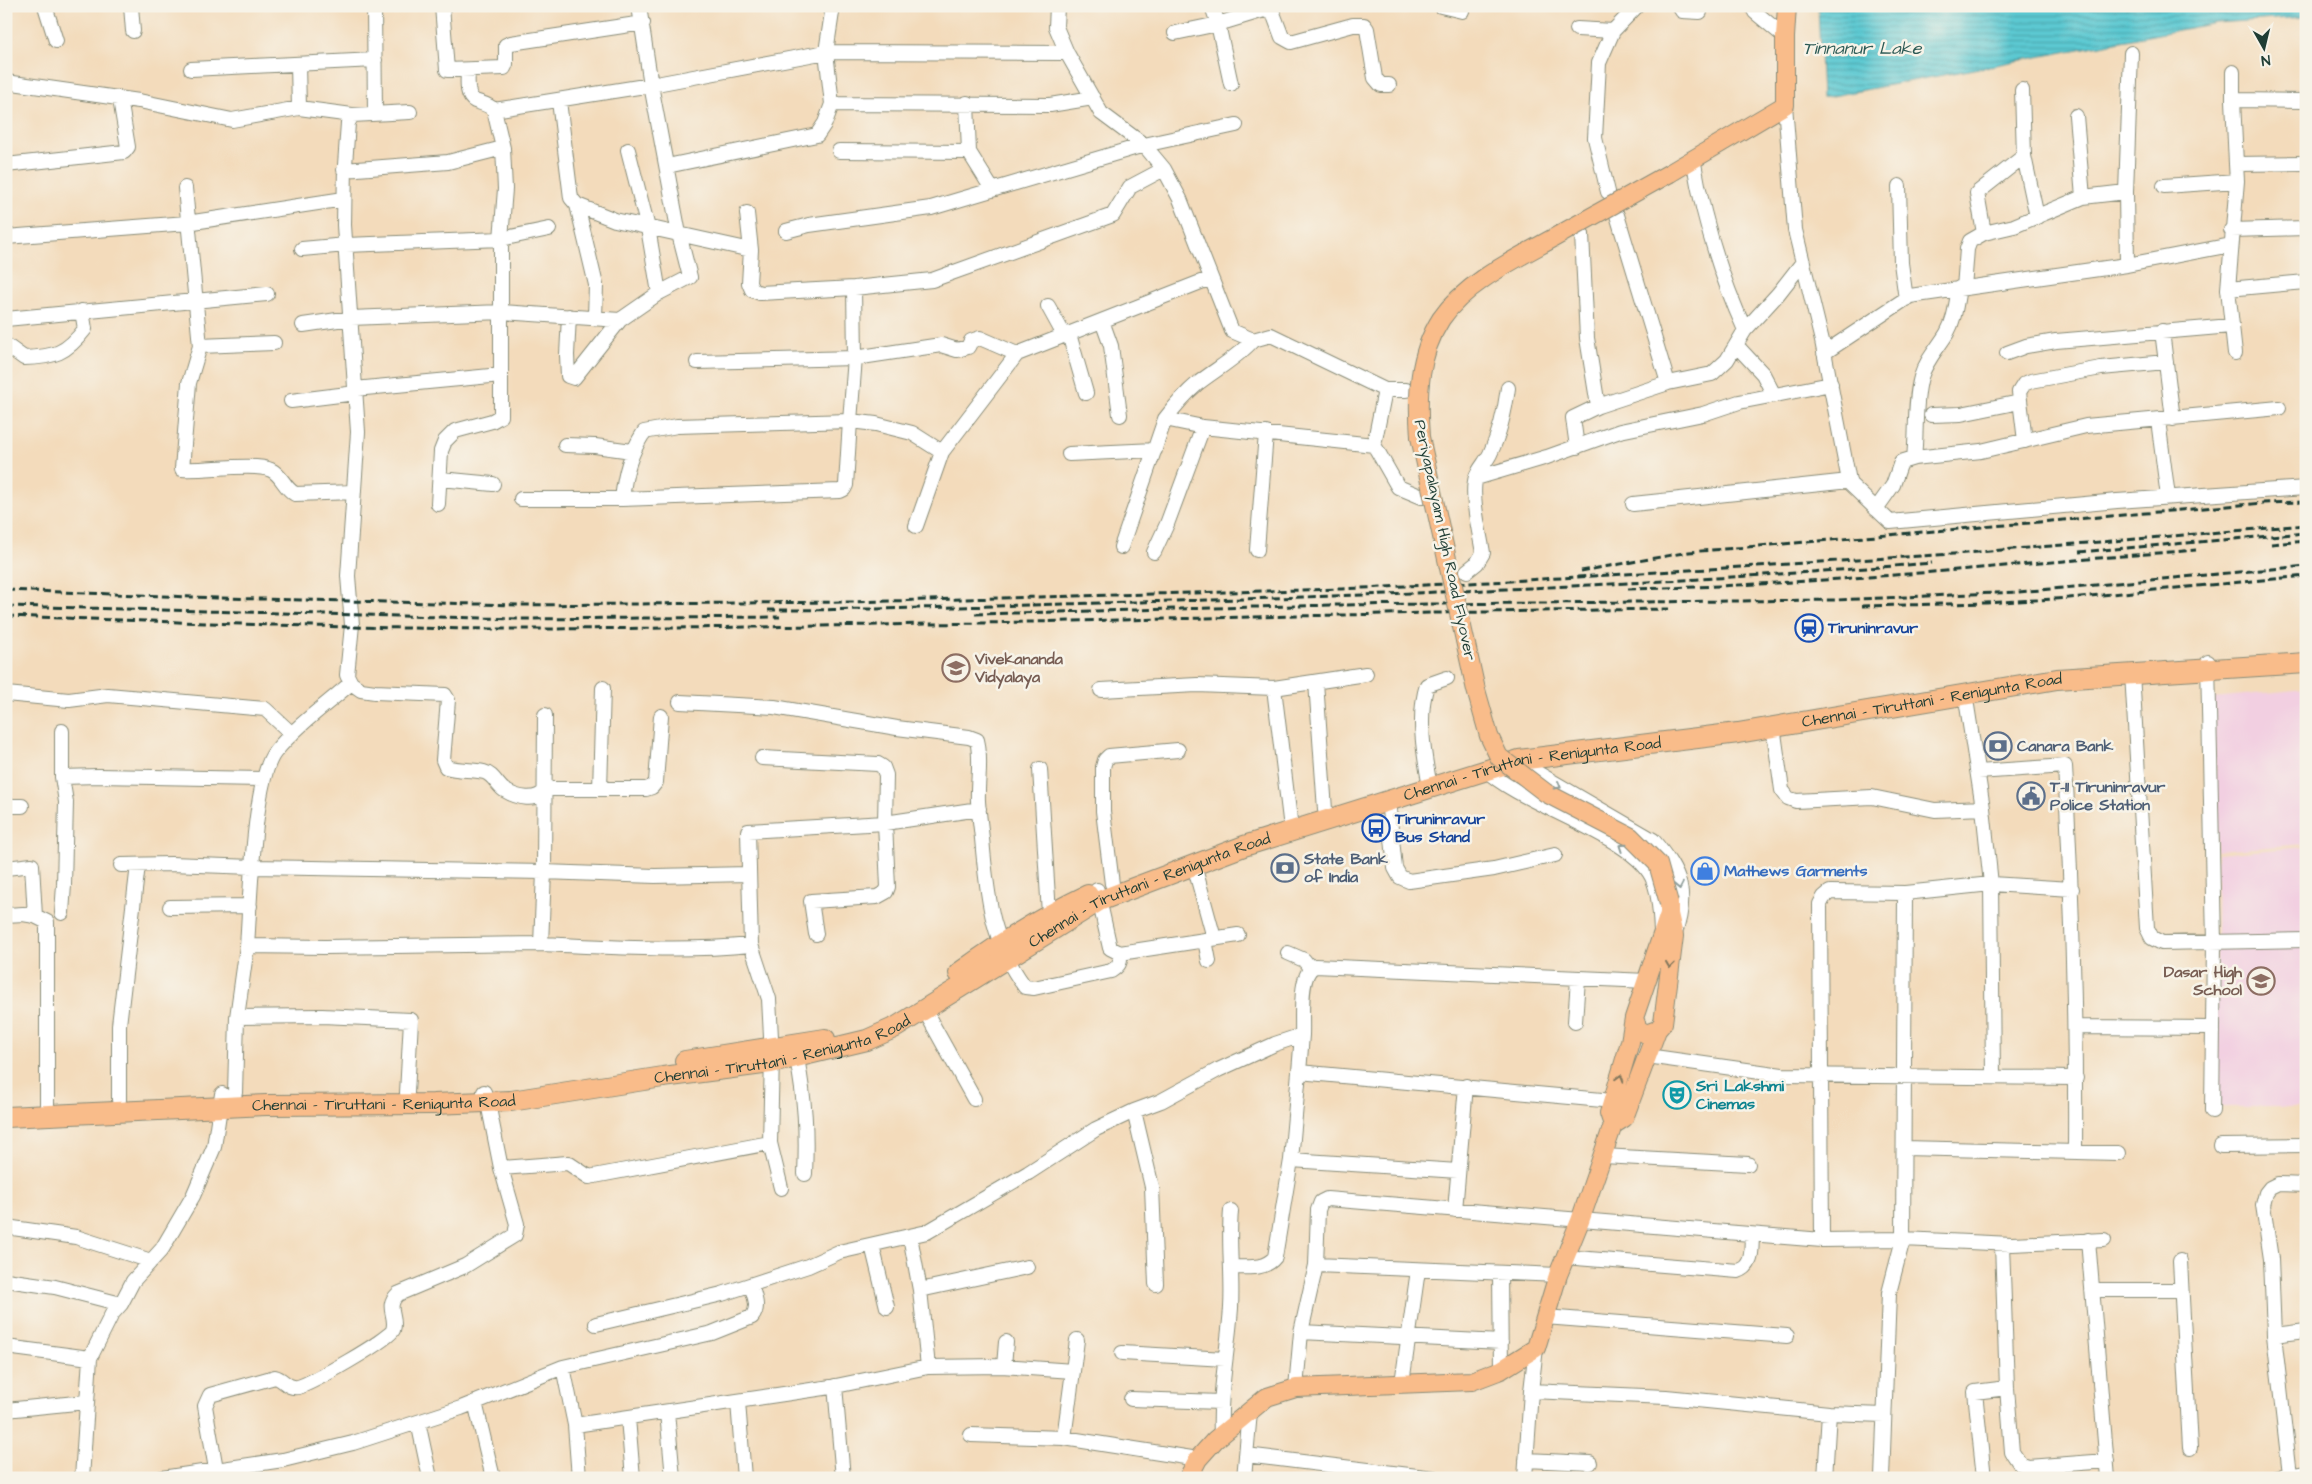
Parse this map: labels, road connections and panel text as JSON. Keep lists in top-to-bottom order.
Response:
{
  "streets": {
    "highway": ["Chennai - Tiruttani - Renigunta Road"],
    "main road": ["Periyapalayam High Road Flyover"]
  },
  "water": ["Tinnanur Lake"],
  "places": {
    "station": ["Tiruninravur"],
    "school or university": ["Vivekananda Vidyalaya", "Dasar High School"],
    "bank": ["Canara Bank", "State Bank of India"],
    "public building": ["T-11 Tiruninravur Police Station"],
    "bus stop": ["Tiruninravur Bus Stand"],
    "shop": ["Mathews Garments"],
    "theatre": ["Sri Lakshmi Cinemas"]
  },
  "north": "bottom"
}
